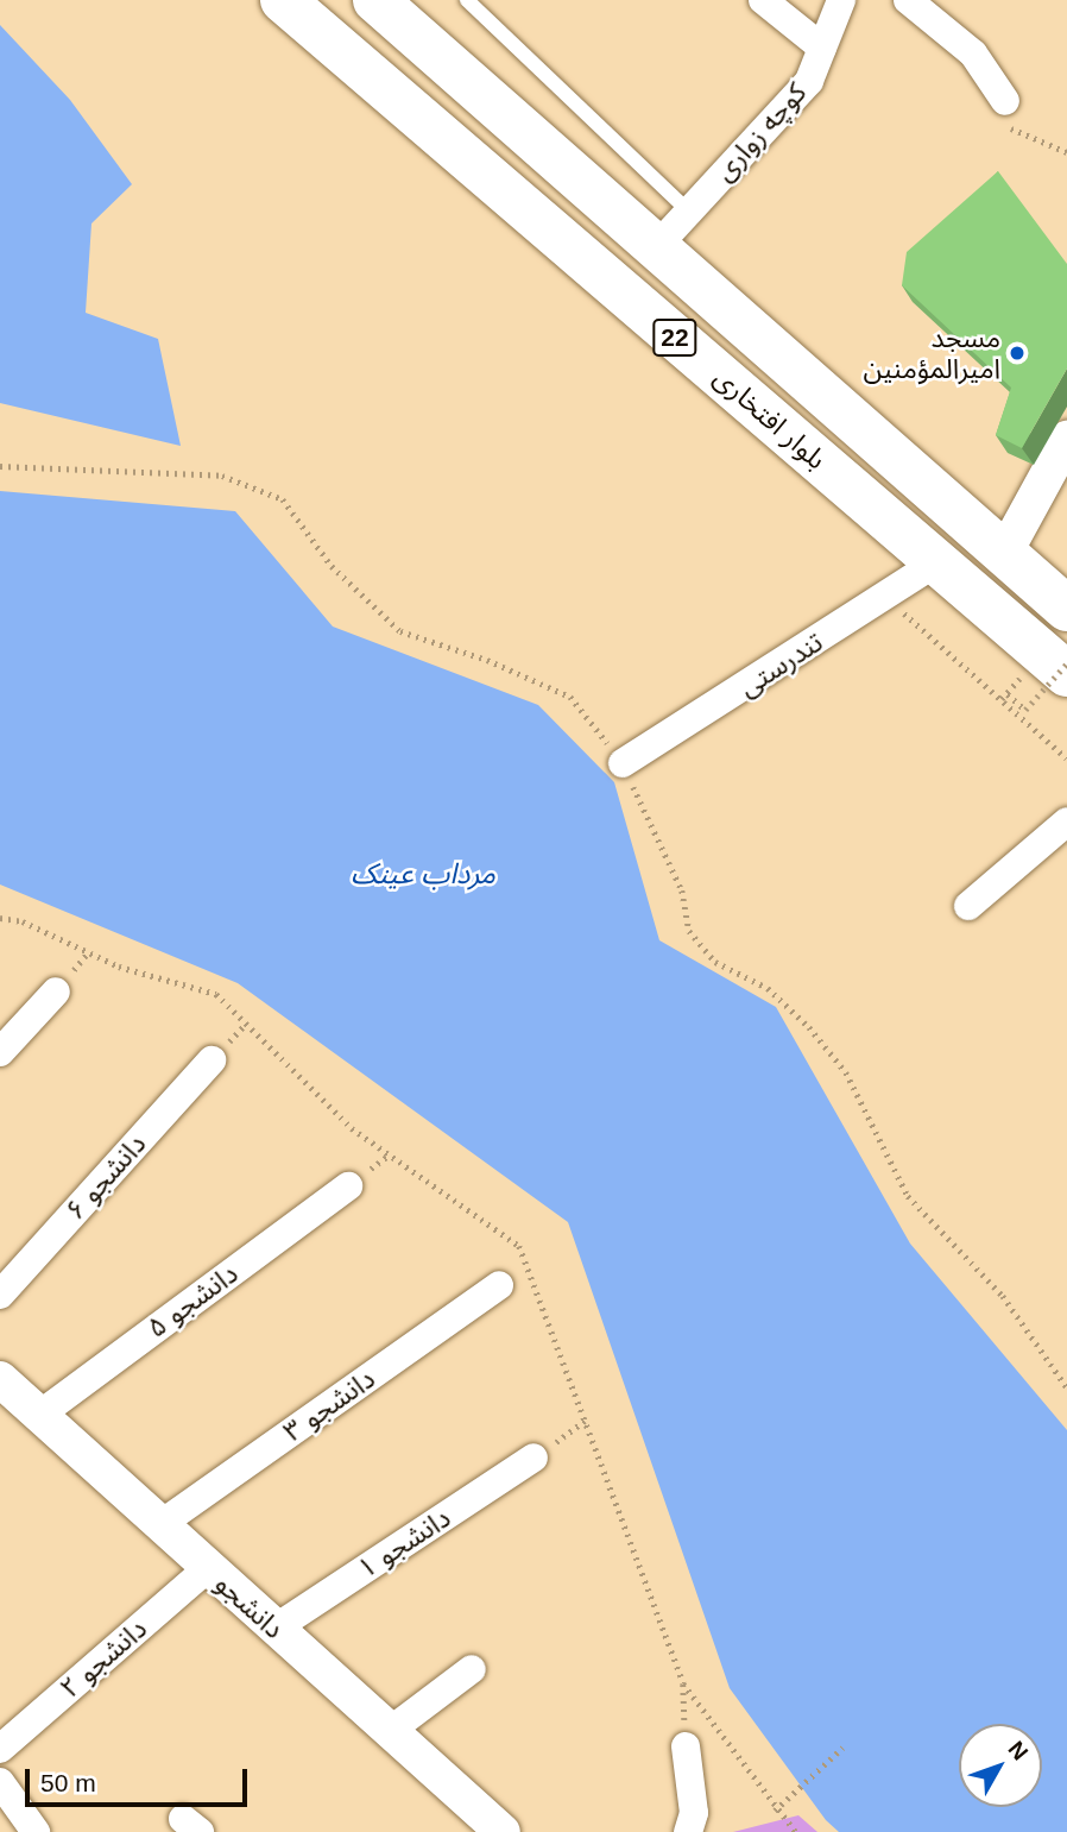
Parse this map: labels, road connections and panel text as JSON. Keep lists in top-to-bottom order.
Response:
{
  "streets": {
    "highway": ["22", "بلوار افتخاری"],
    "street": [
      "کوچه زواری",
      "تندرستی",
      "دانشجو ۶",
      "دانشجو ۵",
      "دانشجو ۳",
      "دانشجو ۱",
      "دانشجو",
      "دانشجو ۲"
    ]
  },
  "crossings": [
    ["کوچه زواری", "بلوار افتخاری"],
    ["بلوار افتخاری", "تندرستی"],
    ["دانشجو ۵", "دانشجو"],
    ["دانشجو ۳", "دانشجو"],
    ["دانشجو ۱", "دانشجو"],
    ["دانشجو", "دانشجو ۲"]
  ],
  "water": ["مرداب عینک"],
  "places": ["مسجد امیرالمؤمنین"],
  "scale_bar": "50 m",
  "north": "top right"
}
